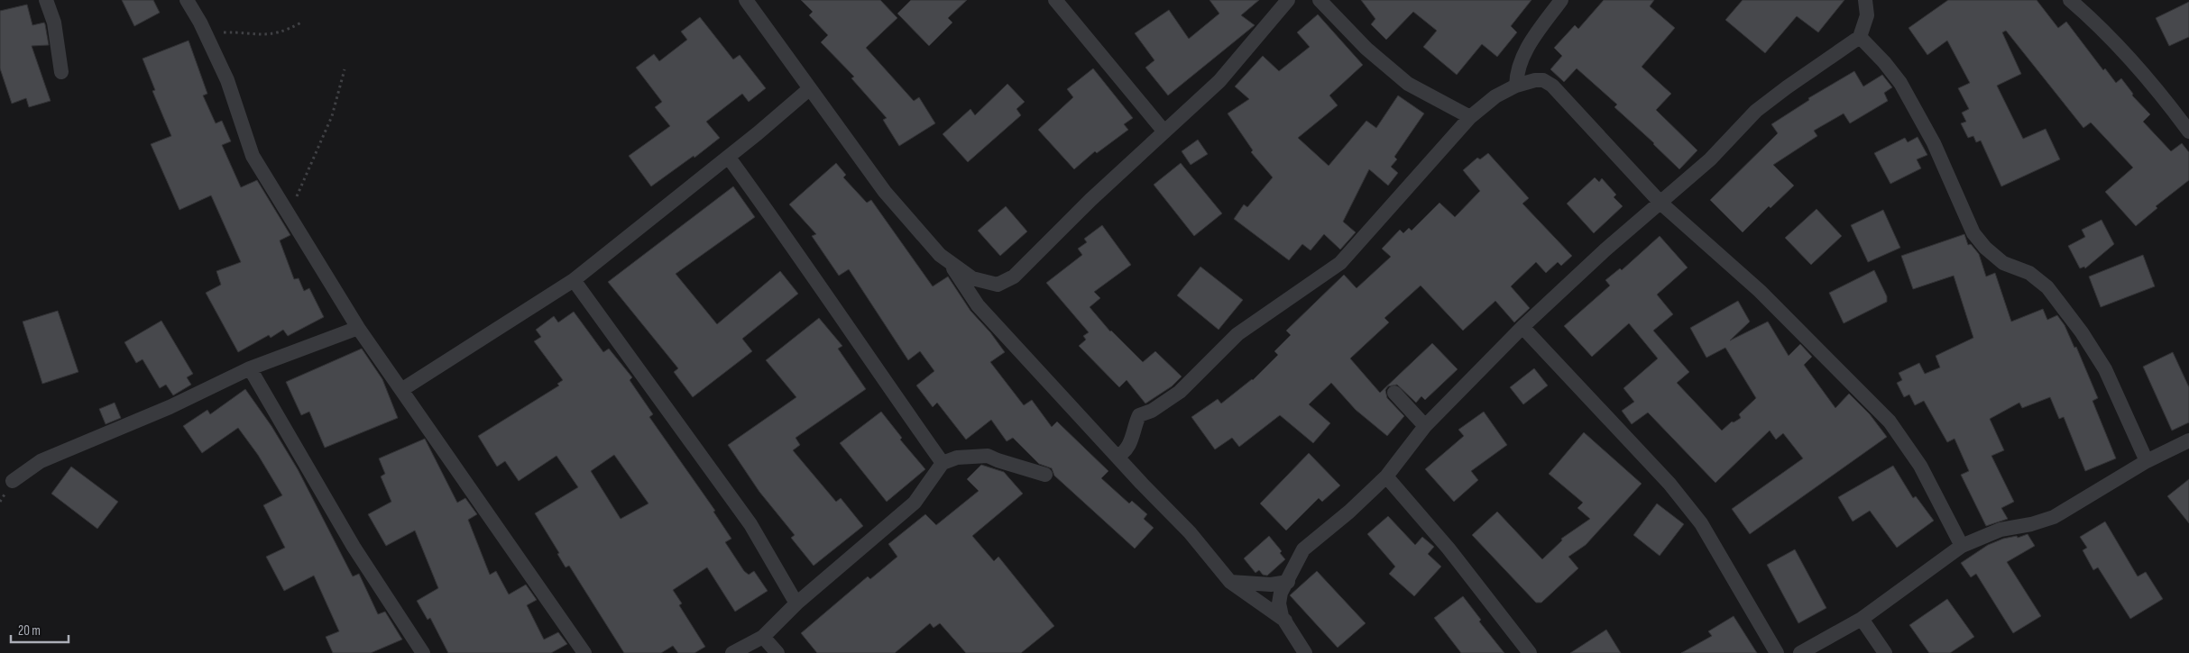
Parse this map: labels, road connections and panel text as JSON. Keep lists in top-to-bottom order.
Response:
{
  "scale_bar": "20 m"
}
